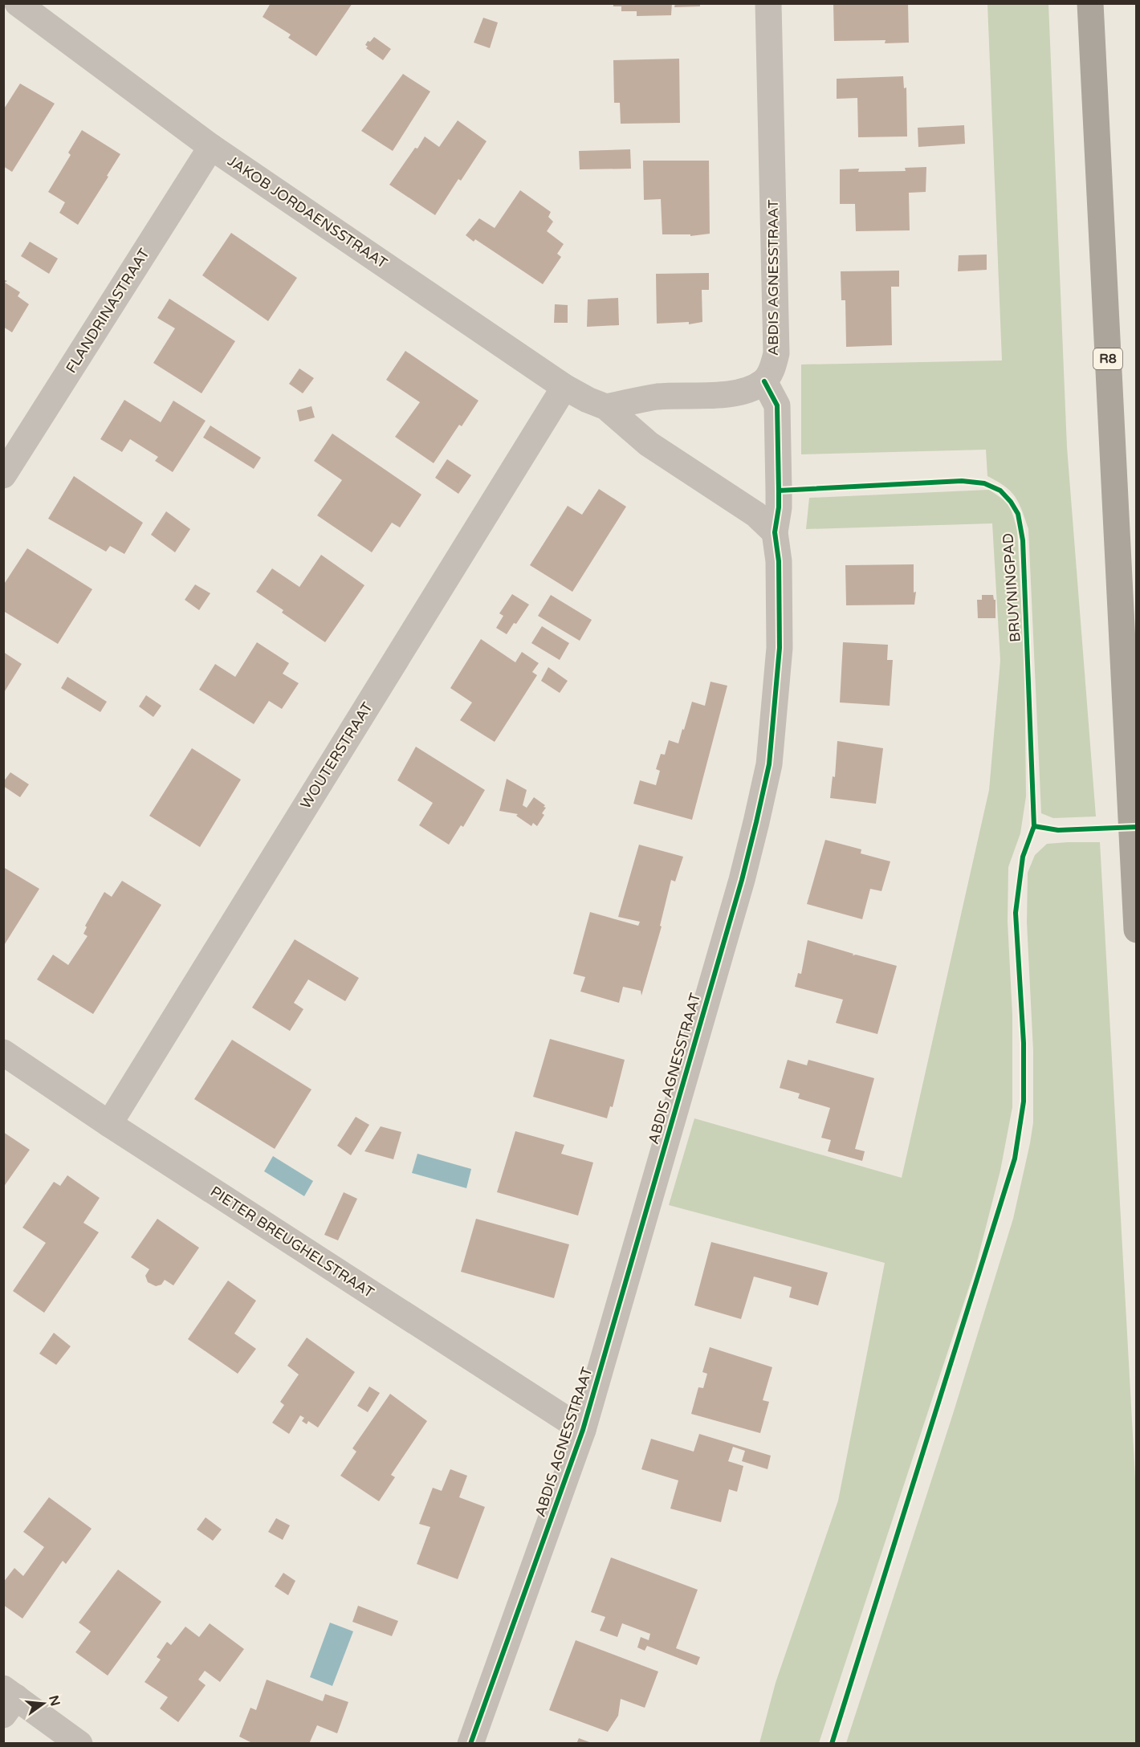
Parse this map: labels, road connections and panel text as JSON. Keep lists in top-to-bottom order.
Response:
{
  "streets": {
    "highway": ["R8"],
    "street": [
      "JAKOB JORDAENSSTRAAT",
      "ABDIS AGNESSTRAAT",
      "FLANDRINASTRAAT",
      "WOUTERSTRAAT",
      "PIETER BREUGHELSTRAAT"
    ],
    "cycle path": ["BRUYNINGPAD"]
  },
  "crossings": [
    ["JAKOB JORDAENSSTRAAT", "ABDIS AGNESSTRAAT"],
    ["JAKOB JORDAENSSTRAAT", "FLANDRINASTRAAT"],
    ["JAKOB JORDAENSSTRAAT", "WOUTERSTRAAT"],
    ["ABDIS AGNESSTRAAT", "PIETER BREUGHELSTRAAT"],
    ["WOUTERSTRAAT", "PIETER BREUGHELSTRAAT"]
  ],
  "north": "right"
}
